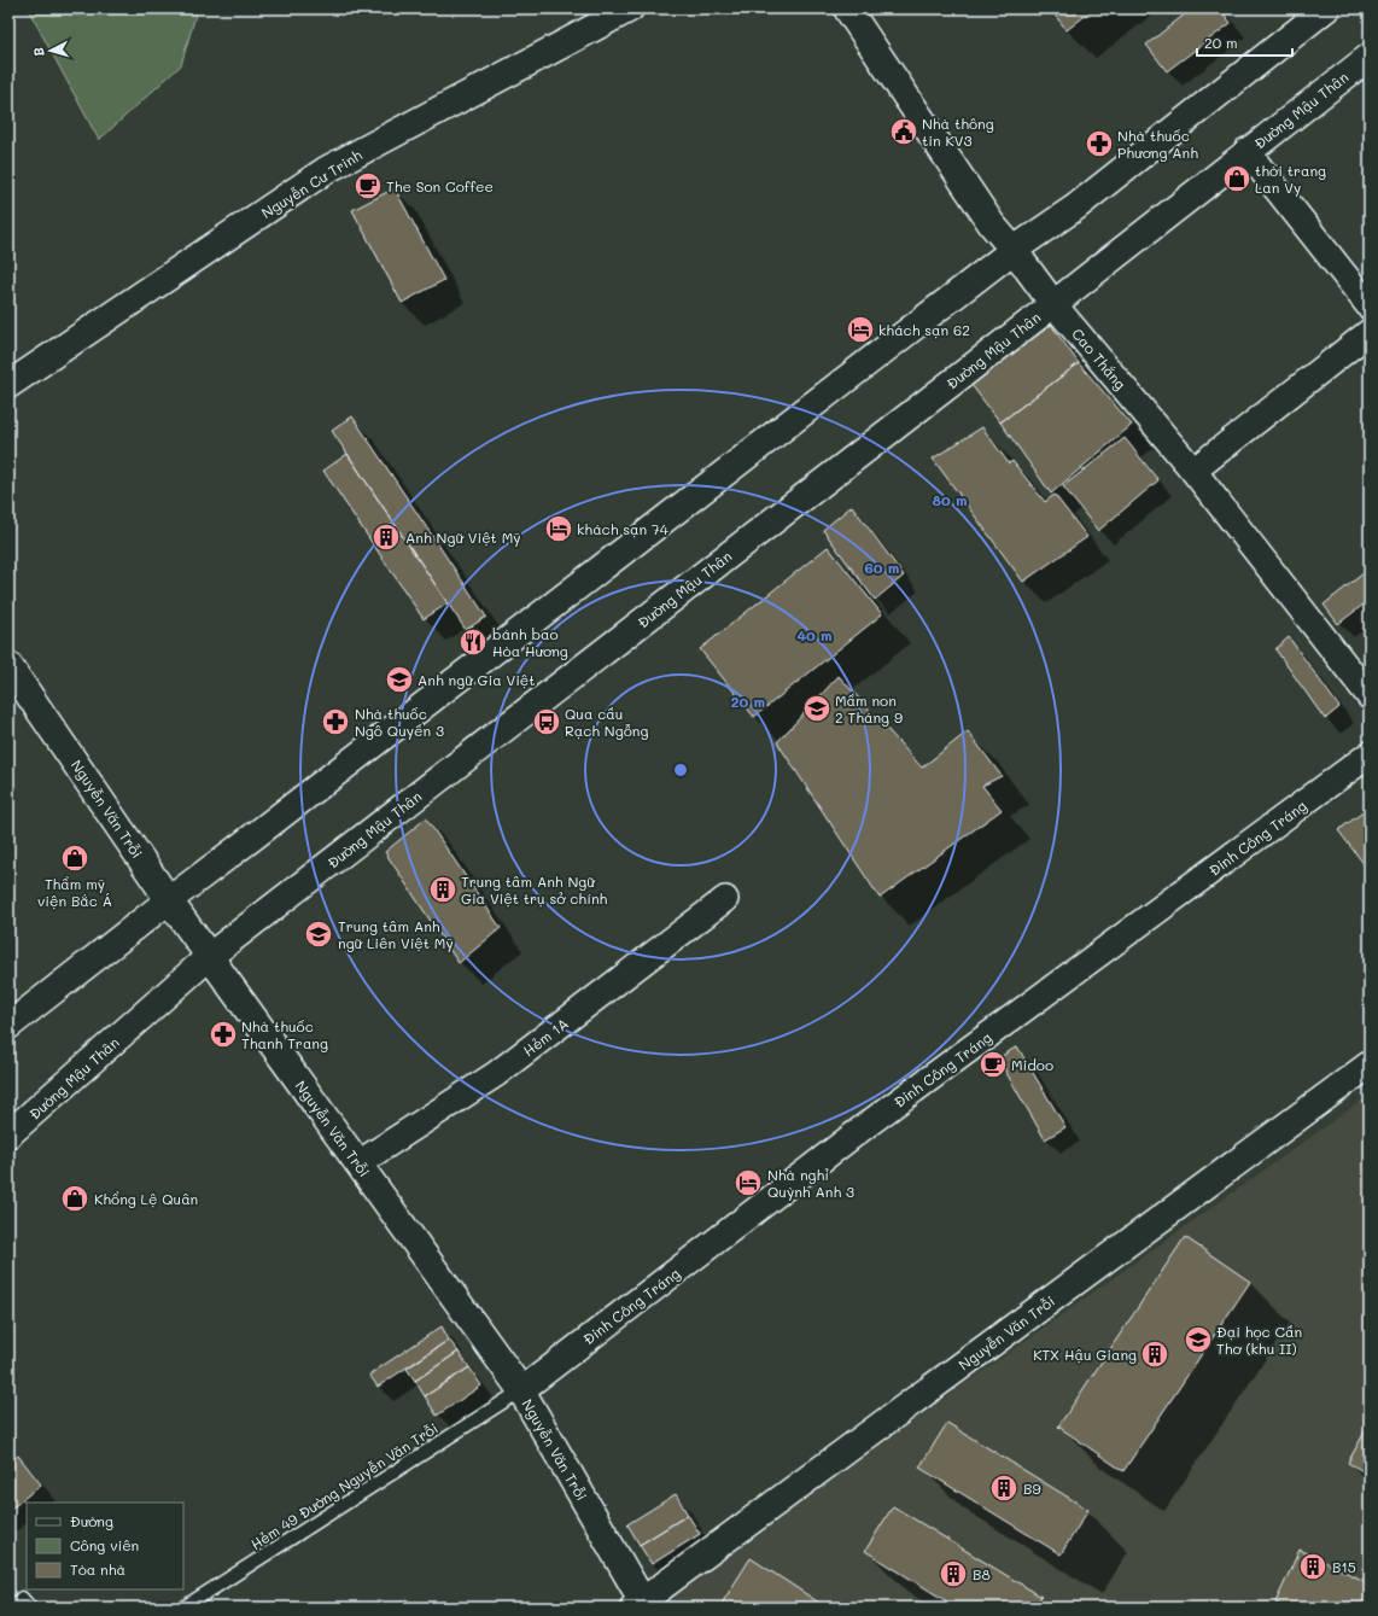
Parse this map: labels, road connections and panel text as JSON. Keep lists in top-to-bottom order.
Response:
{
  "streets": {
    "main road": [
      "Đường Mậu Thân",
      "Nguyễn Cư Trinh",
      "Cao Thắng",
      "Nguyễn Văn Trỗi"
    ],
    "street": ["Đinh Công Tráng", "Hẻm 1A"],
    "lane": ["Hẻm 49 Đường Nguyễn Văn Trỗi"]
  },
  "crossings": [
    ["Đường Mậu Thân", "Cao Thắng"],
    ["Đường Mậu Thân", "Nguyễn Văn Trỗi"],
    ["Nguyễn Văn Trỗi", "Đinh Công Tráng"],
    ["Nguyễn Văn Trỗi", "Hẻm 1A"],
    ["Nguyễn Văn Trỗi", "Hẻm 49 Đường Nguyễn Văn Trỗi"],
    ["Đinh Công Tráng", "Hẻm 49 Đường Nguyễn Văn Trỗi"]
  ],
  "places": {
    "public building": ["Nhà thông tin KV3"],
    "pharmacy": ["Nhà thuốc Phương Anh", "Nhà thuốc Ngô Quyền 3", "Nhà thuốc Thanh Trang"],
    "shop": ["thời trang Lan Vy", "Thẩm mỹ viện Bắc Á", "Khổng Lệ Quân"],
    "cafe": ["The Son Coffee", "Midoo"],
    "hotel": ["khách sạn 62", "khách sạn 74", "Nhà nghỉ Quỳnh Anh 3"],
    "building": [
      "Anh Ngữ Việt Mỹ",
      "Trung tâm Anh Ngữ Gia Việt trụ sở chính",
      "KTX Hậu Giang",
      "B9",
      "B15",
      "B8"
    ],
    "restaurant": ["bánh bao Hòa Hương"],
    "school or university": [
      "Anh ngữ Gia Việt",
      "Mầm non 2 Tháng 9",
      "Trung tâm Anh ngữ Liên Việt Mỹ",
      "Đại học Cần Thơ (khu II)"
    ],
    "bus stop": ["Qua cầu Rạch Ngỗng"]
  },
  "legend": ["Đường", "Công viên", "Tòa nhà"],
  "scale_bar": "20 m",
  "north": "left",
  "rings": [
    "80 m",
    "60 m",
    "40 m",
    "20 m"
  ]
}
